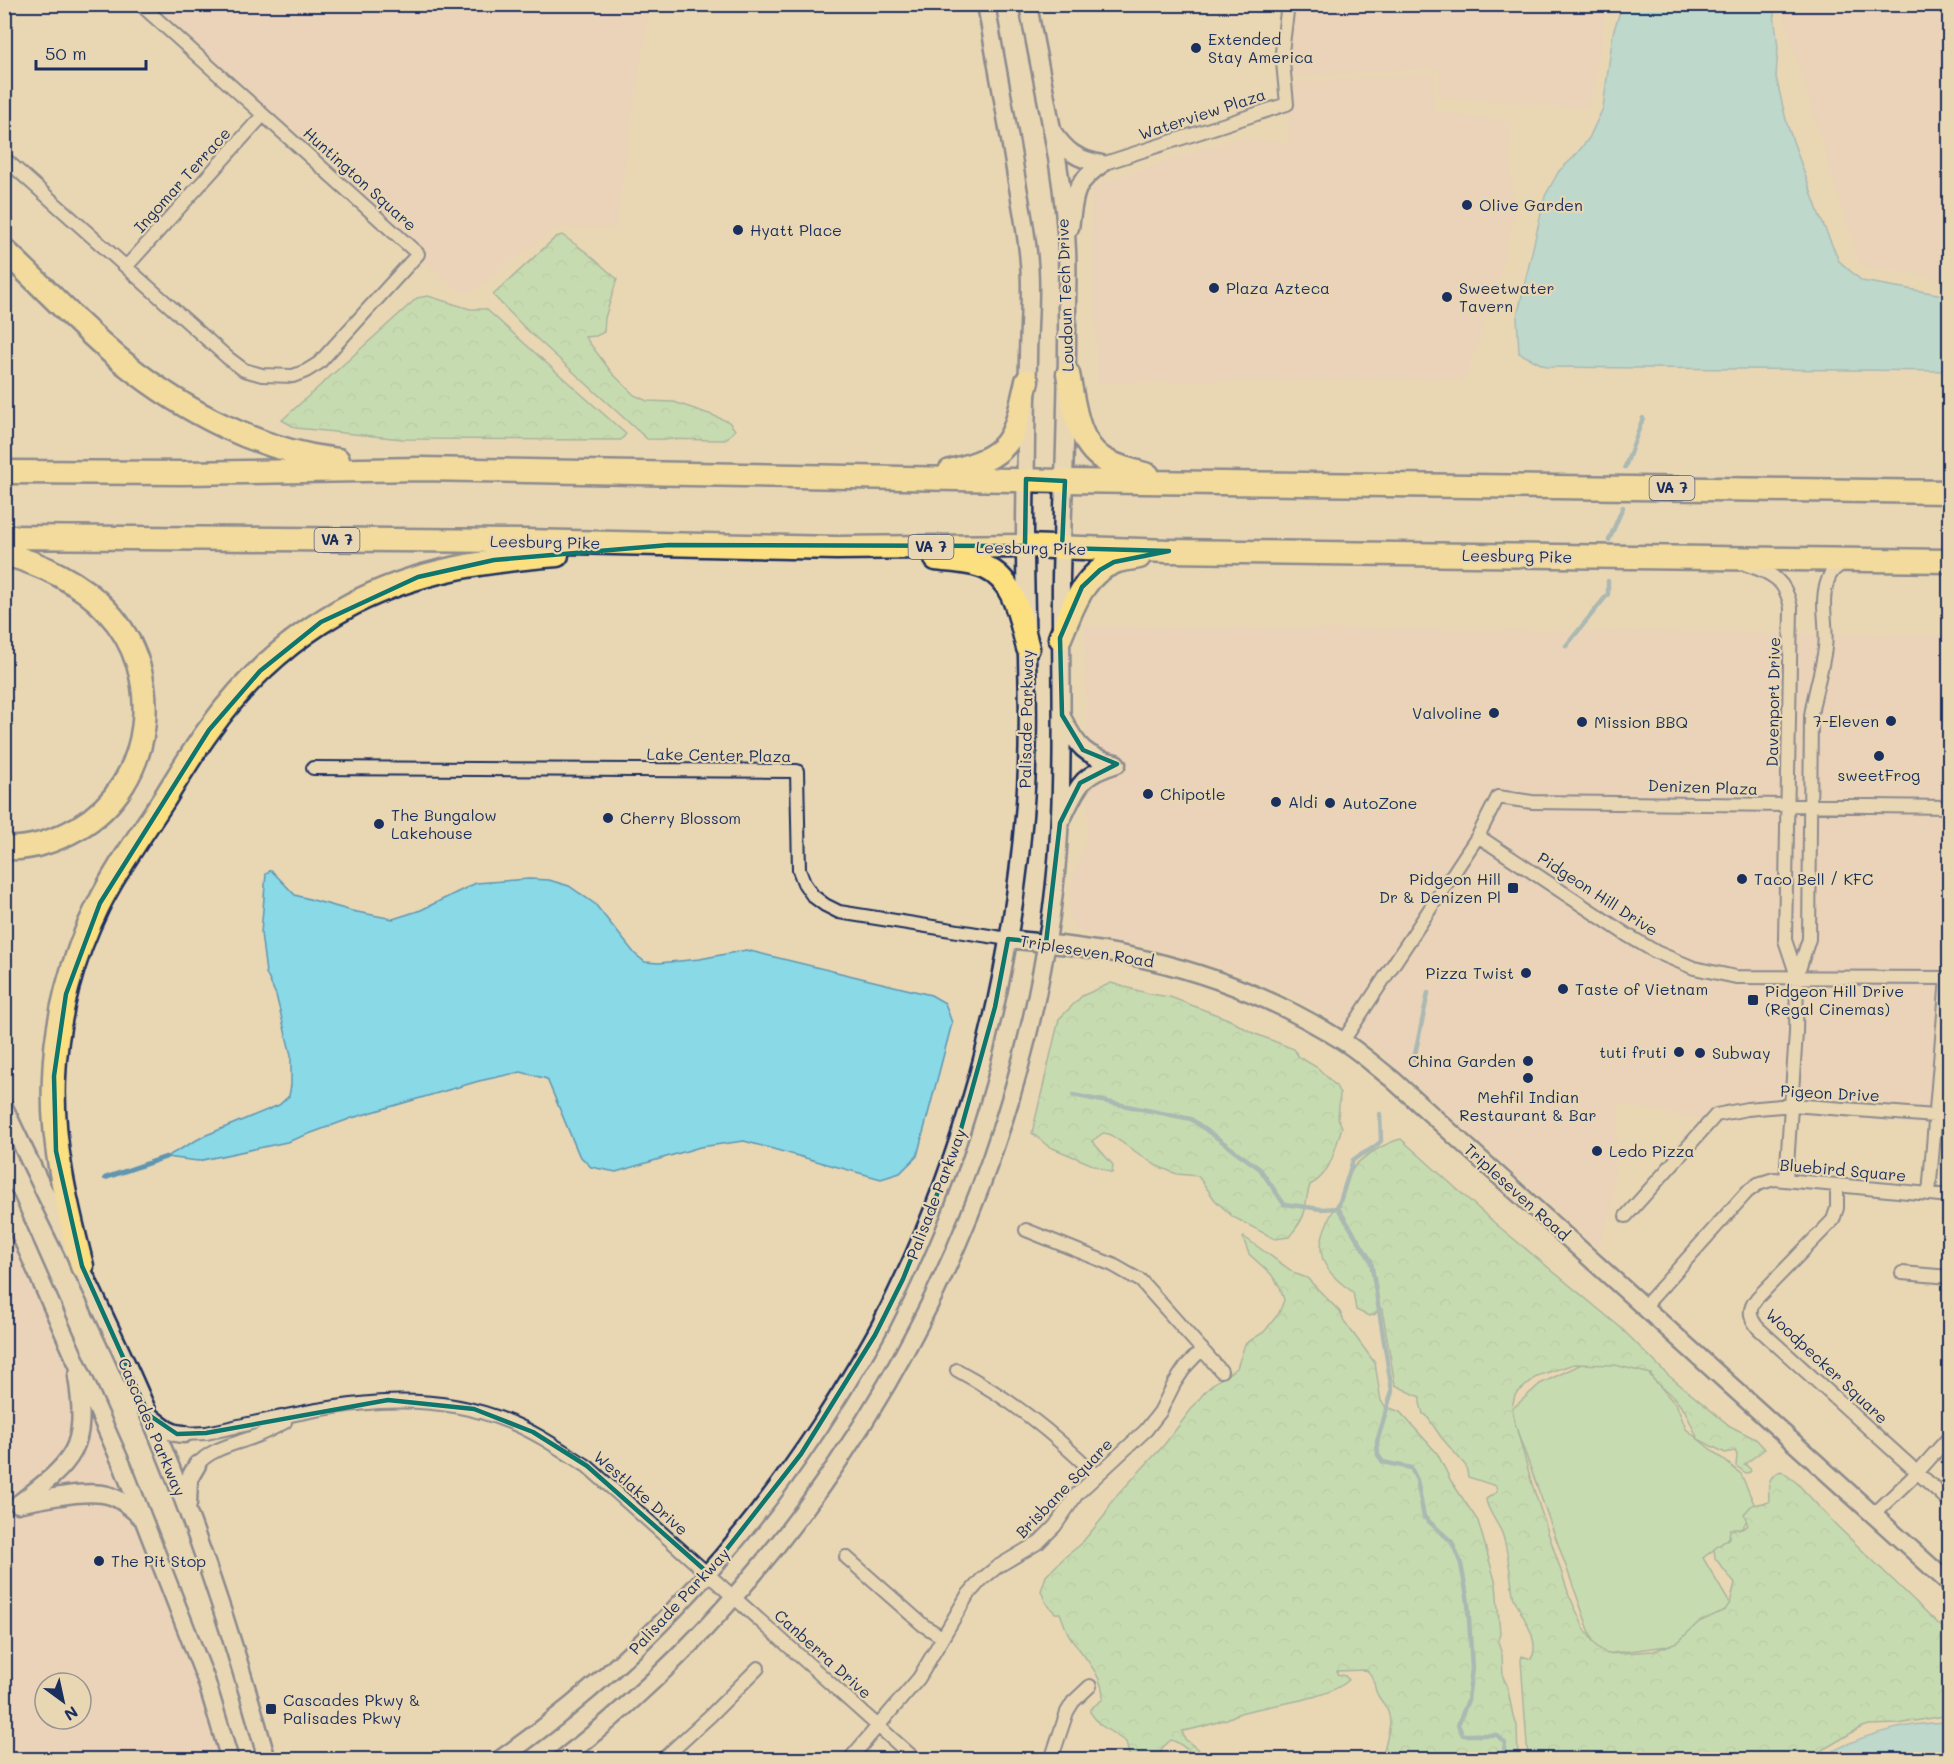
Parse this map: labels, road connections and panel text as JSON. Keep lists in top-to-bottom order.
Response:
{
  "streets": {
    "highway": ["VA 7", "Leesburg Pike"],
    "main road": [
      "Loudoun Tech Drive",
      "Palisade Parkway",
      "Tripleseven Road",
      "Cascades Parkway"
    ],
    "street": [
      "Waterview Plaza",
      "Huntington Square",
      "Ingomar Terrace",
      "Davenport Drive",
      "Lake Center Plaza",
      "Denizen Plaza",
      "Pidgeon Hill Drive",
      "Pigeon Drive",
      "Bluebird Square",
      "Woodpecker Square",
      "Brisbane Square",
      "Westlake Drive",
      "Canberra Drive"
    ]
  },
  "crossings": [
    ["Huntington Square", "Ingomar Terrace"],
    ["Loudoun Tech Drive", "VA 7"],
    ["Loudoun Tech Drive", "Palisade Parkway"],
    ["VA 7", "Palisade Parkway"],
    ["Leesburg Pike", "Davenport Drive"],
    ["Leesburg Pike", "Palisade Parkway"],
    ["Davenport Drive", "Denizen Plaza"],
    ["Davenport Drive", "Pidgeon Hill Drive"],
    ["Davenport Drive", "Pigeon Drive"],
    ["Davenport Drive", "Bluebird Square"],
    ["Palisade Parkway", "Lake Center Plaza"],
    ["Palisade Parkway", "Tripleseven Road"],
    ["Palisade Parkway", "Westlake Drive"],
    ["Palisade Parkway", "Canberra Drive"],
    ["Lake Center Plaza", "Tripleseven Road"],
    ["Denizen Plaza", "Pidgeon Hill Drive"],
    ["Tripleseven Road", "Bluebird Square"],
    ["Bluebird Square", "Woodpecker Square"],
    ["Brisbane Square", "Canberra Drive"],
    ["Westlake Drive", "Canberra Drive"]
  ],
  "places": {
    "other": [
      "Extended Stay America",
      "Olive Garden",
      "Hyatt Place",
      "Plaza Azteca",
      "Sweetwater Tavern",
      "Valvoline",
      "7-Eleven",
      "Mission BBQ",
      "sweetFrog",
      "Chipotle",
      "Aldi",
      "AutoZone",
      "Cherry Blossom",
      "The Bungalow Lakehouse",
      "Taco Bell / KFC",
      "Pizza Twist",
      "Taste of Vietnam",
      "tuti fruti",
      "Subway",
      "China Garden",
      "Mehfil Indian Restaurant & Bar",
      "Ledo Pizza",
      "The Pit Stop"
    ],
    "transit": ["Pidgeon Hill Dr & Denizen Pl", "Pidgeon Hill Drive (Regal Cinemas)", "Cascades Pkwy & Palisades Pkwy"]
  },
  "scale_bar": "50 m",
  "north": "bottom right"
}
